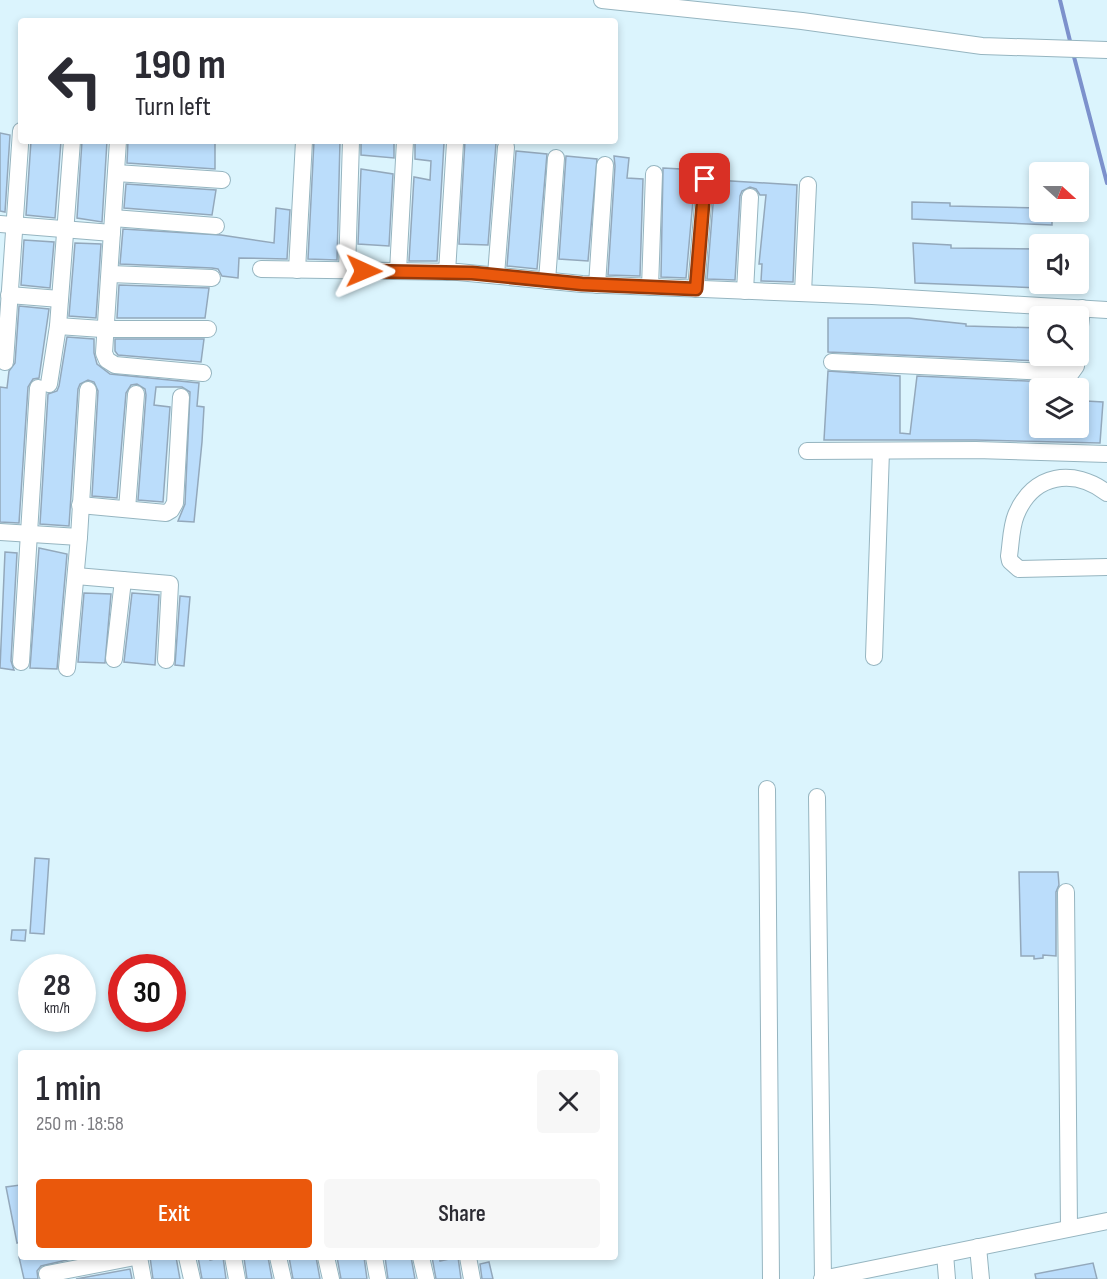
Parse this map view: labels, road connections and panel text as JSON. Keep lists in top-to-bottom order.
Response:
{
  "north": "right",
  "page": {
    "turn": ["190 m", "Turn left"],
    "speed": "28 km/h",
    "limit": "30",
    "heading": ["1 min", "250 m · 18:58"],
    "buttons": ["Exit", "Share"]
  }
}
